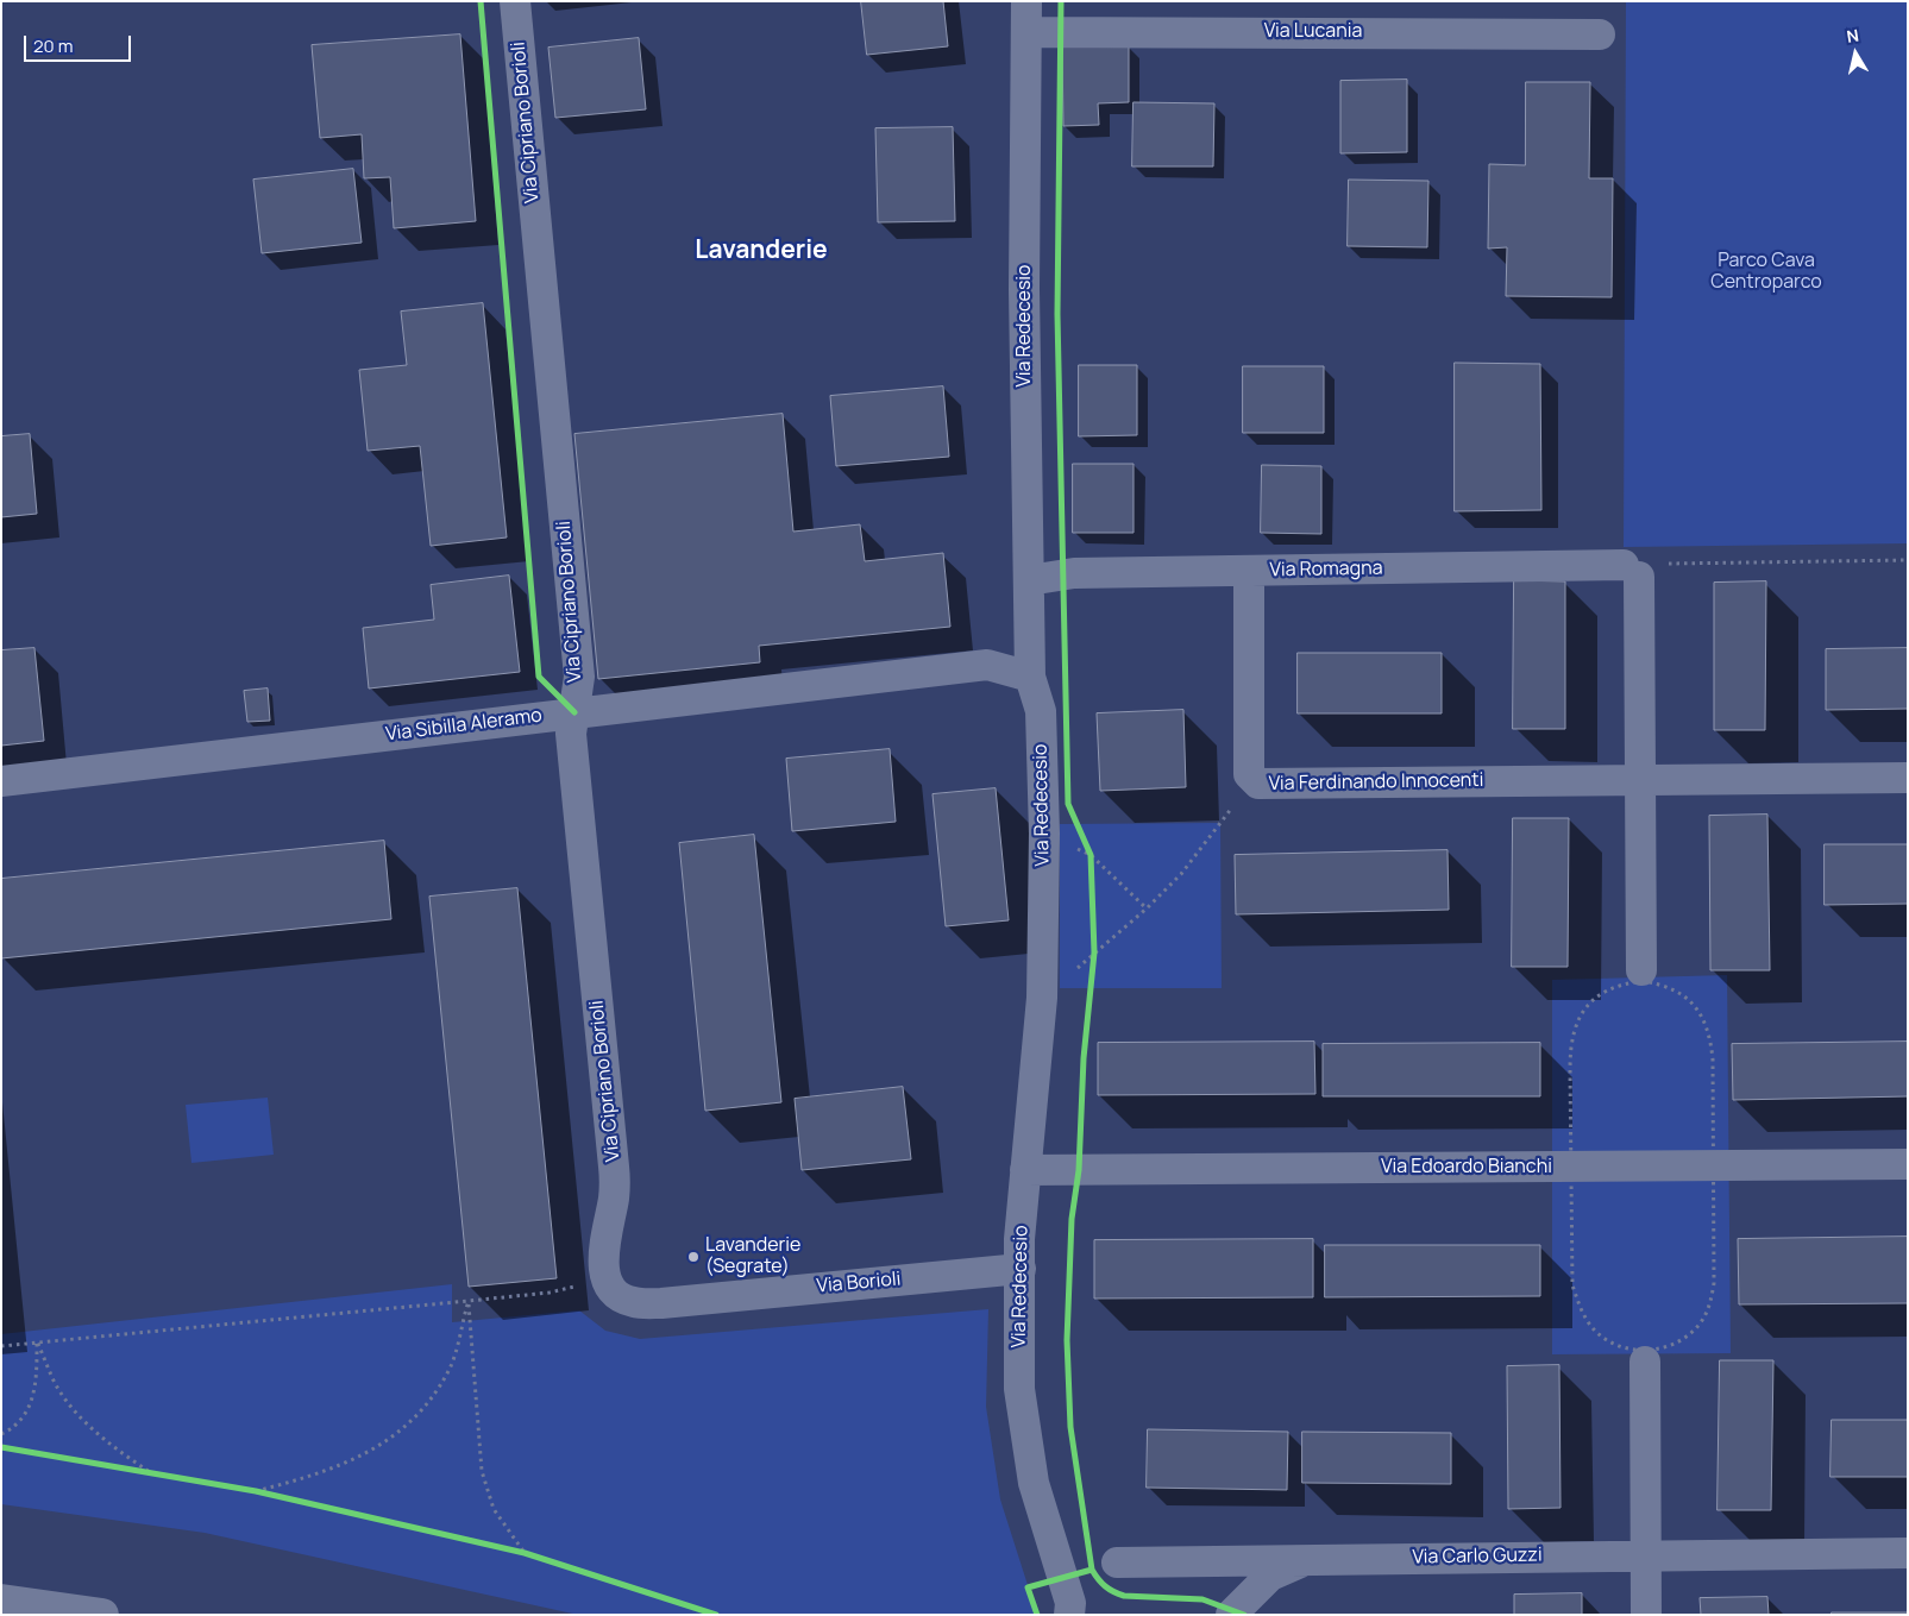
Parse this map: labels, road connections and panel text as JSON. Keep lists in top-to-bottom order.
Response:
{
  "streets": {
    "street": [
      "Via Lucania",
      "Via Cipriano Borioli",
      "Via Redecesio",
      "Via Romagna",
      "Via Sibilla Aleramo",
      "Via Ferdinando Innocenti",
      "Via Edoardo Bianchi",
      "Via Borioli",
      "Via Carlo Guzzi"
    ]
  },
  "crossings": [
    ["Via Lucania", "Via Redecesio"],
    ["Via Cipriano Borioli", "Via Sibilla Aleramo"],
    ["Via Cipriano Borioli", "Via Borioli"],
    ["Via Redecesio", "Via Romagna"],
    ["Via Redecesio", "Via Sibilla Aleramo"],
    ["Via Redecesio", "Via Edoardo Bianchi"],
    ["Via Redecesio", "Via Borioli"],
    ["Via Romagna", "Via Ferdinando Innocenti"]
  ],
  "districts": ["Lavanderie"],
  "parks": ["Parco Cava Centroparco"],
  "places": ["Lavanderie (Segrate)"],
  "scale_bar": "20 m",
  "north": "top"
}
